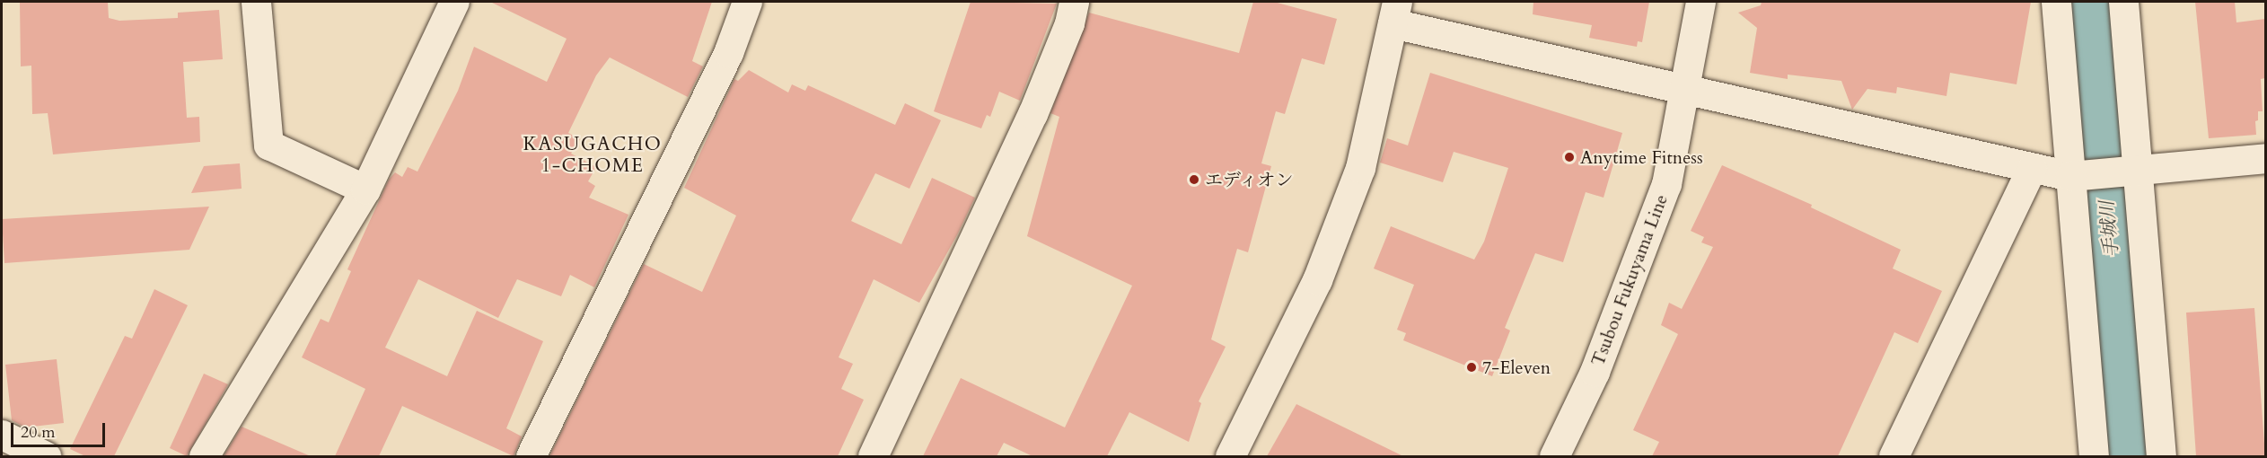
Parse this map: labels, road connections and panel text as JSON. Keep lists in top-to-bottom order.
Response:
{
  "streets": {
    "street": ["Tsubou Fukuyama Line"]
  },
  "districts": ["KASUGACHO 1-CHOME"],
  "water": ["手城川"],
  "places": ["Anytime Fitness", "エディオン", "7-Eleven"],
  "scale_bar": "20 m"
}
